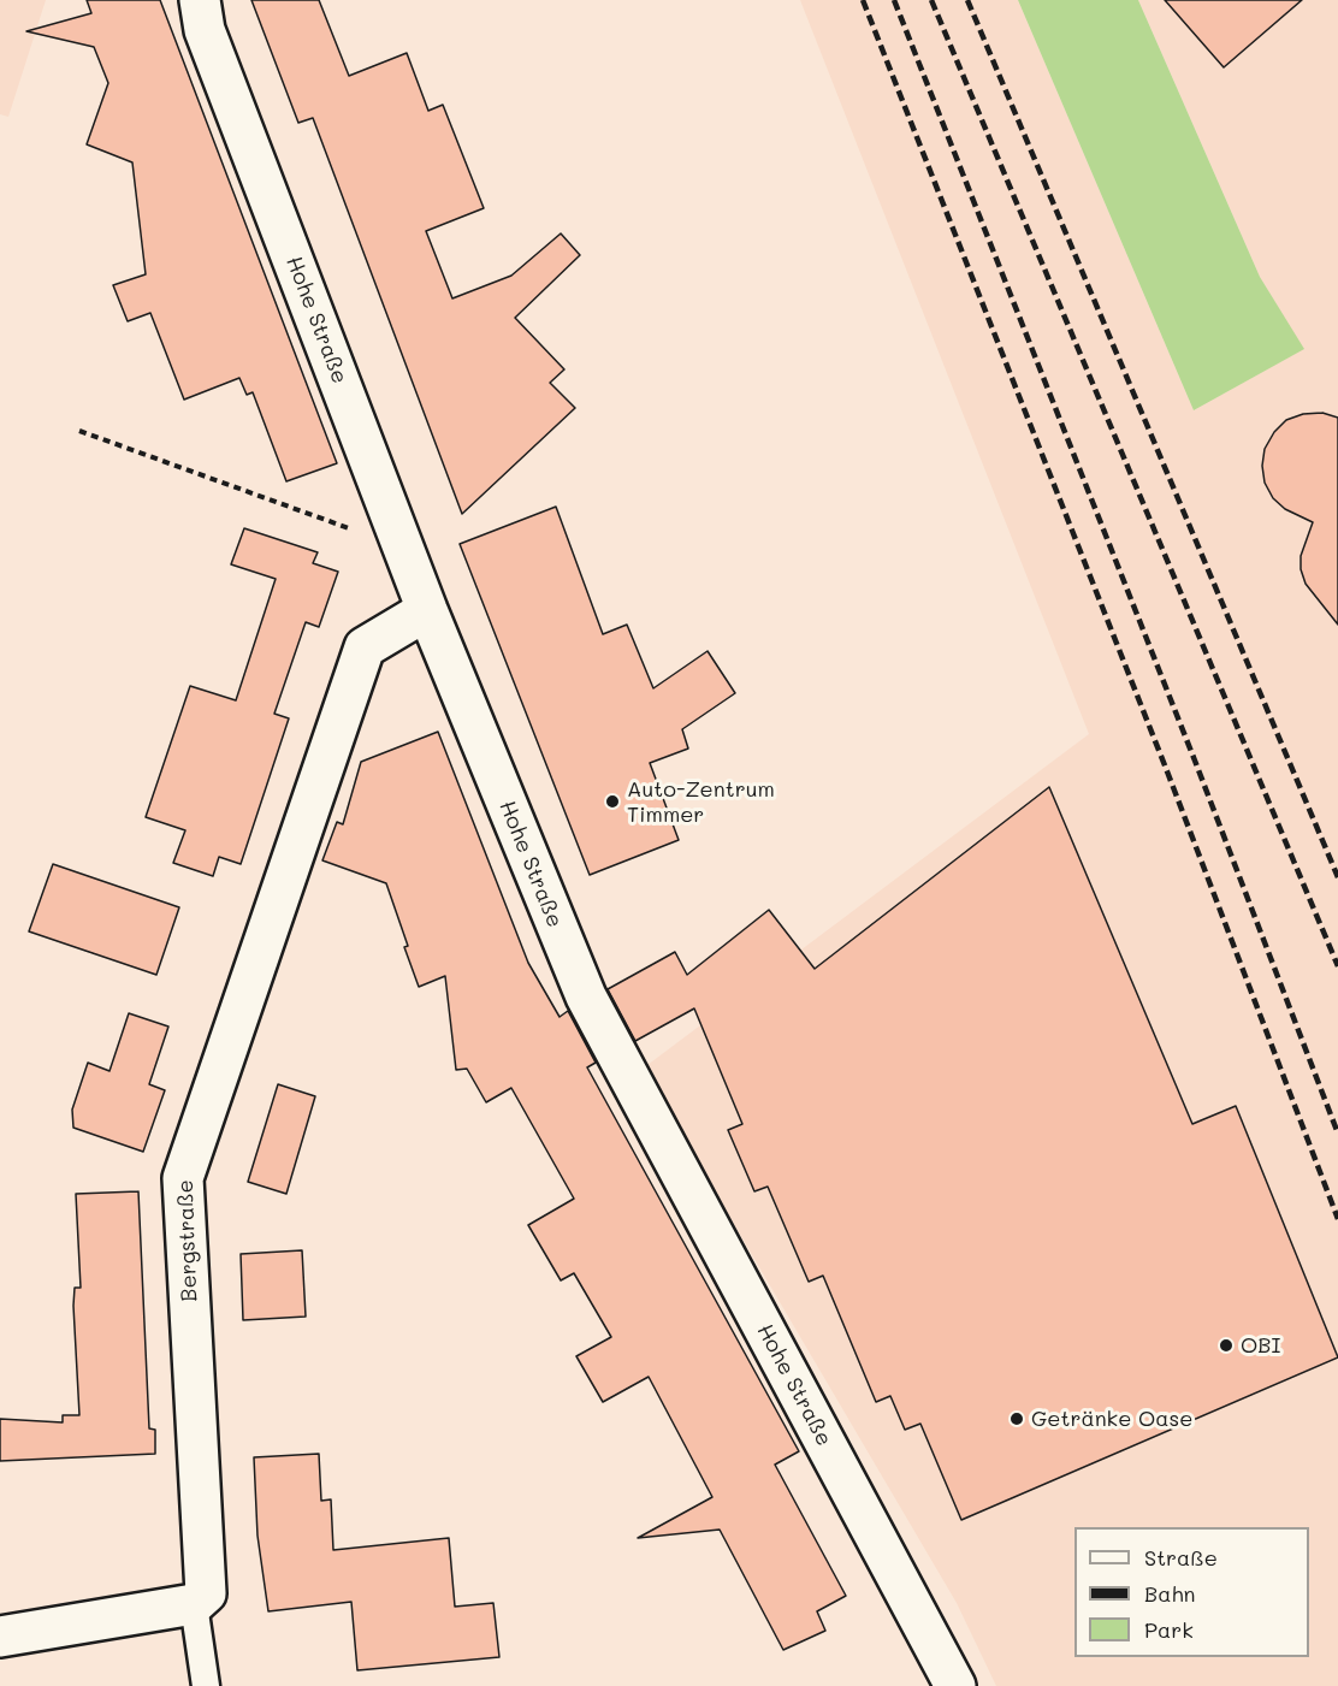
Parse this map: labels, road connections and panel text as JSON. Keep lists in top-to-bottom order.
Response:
{
  "streets": {
    "street": ["Hohe Straße", "Bergstraße"]
  },
  "crossings": [
    ["Hohe Straße", "Bergstraße"]
  ],
  "places": ["Auto-Zentrum Timmer", "OBI", "Getränke Oase"],
  "legend": ["Straße", "Bahn", "Park"]
}
